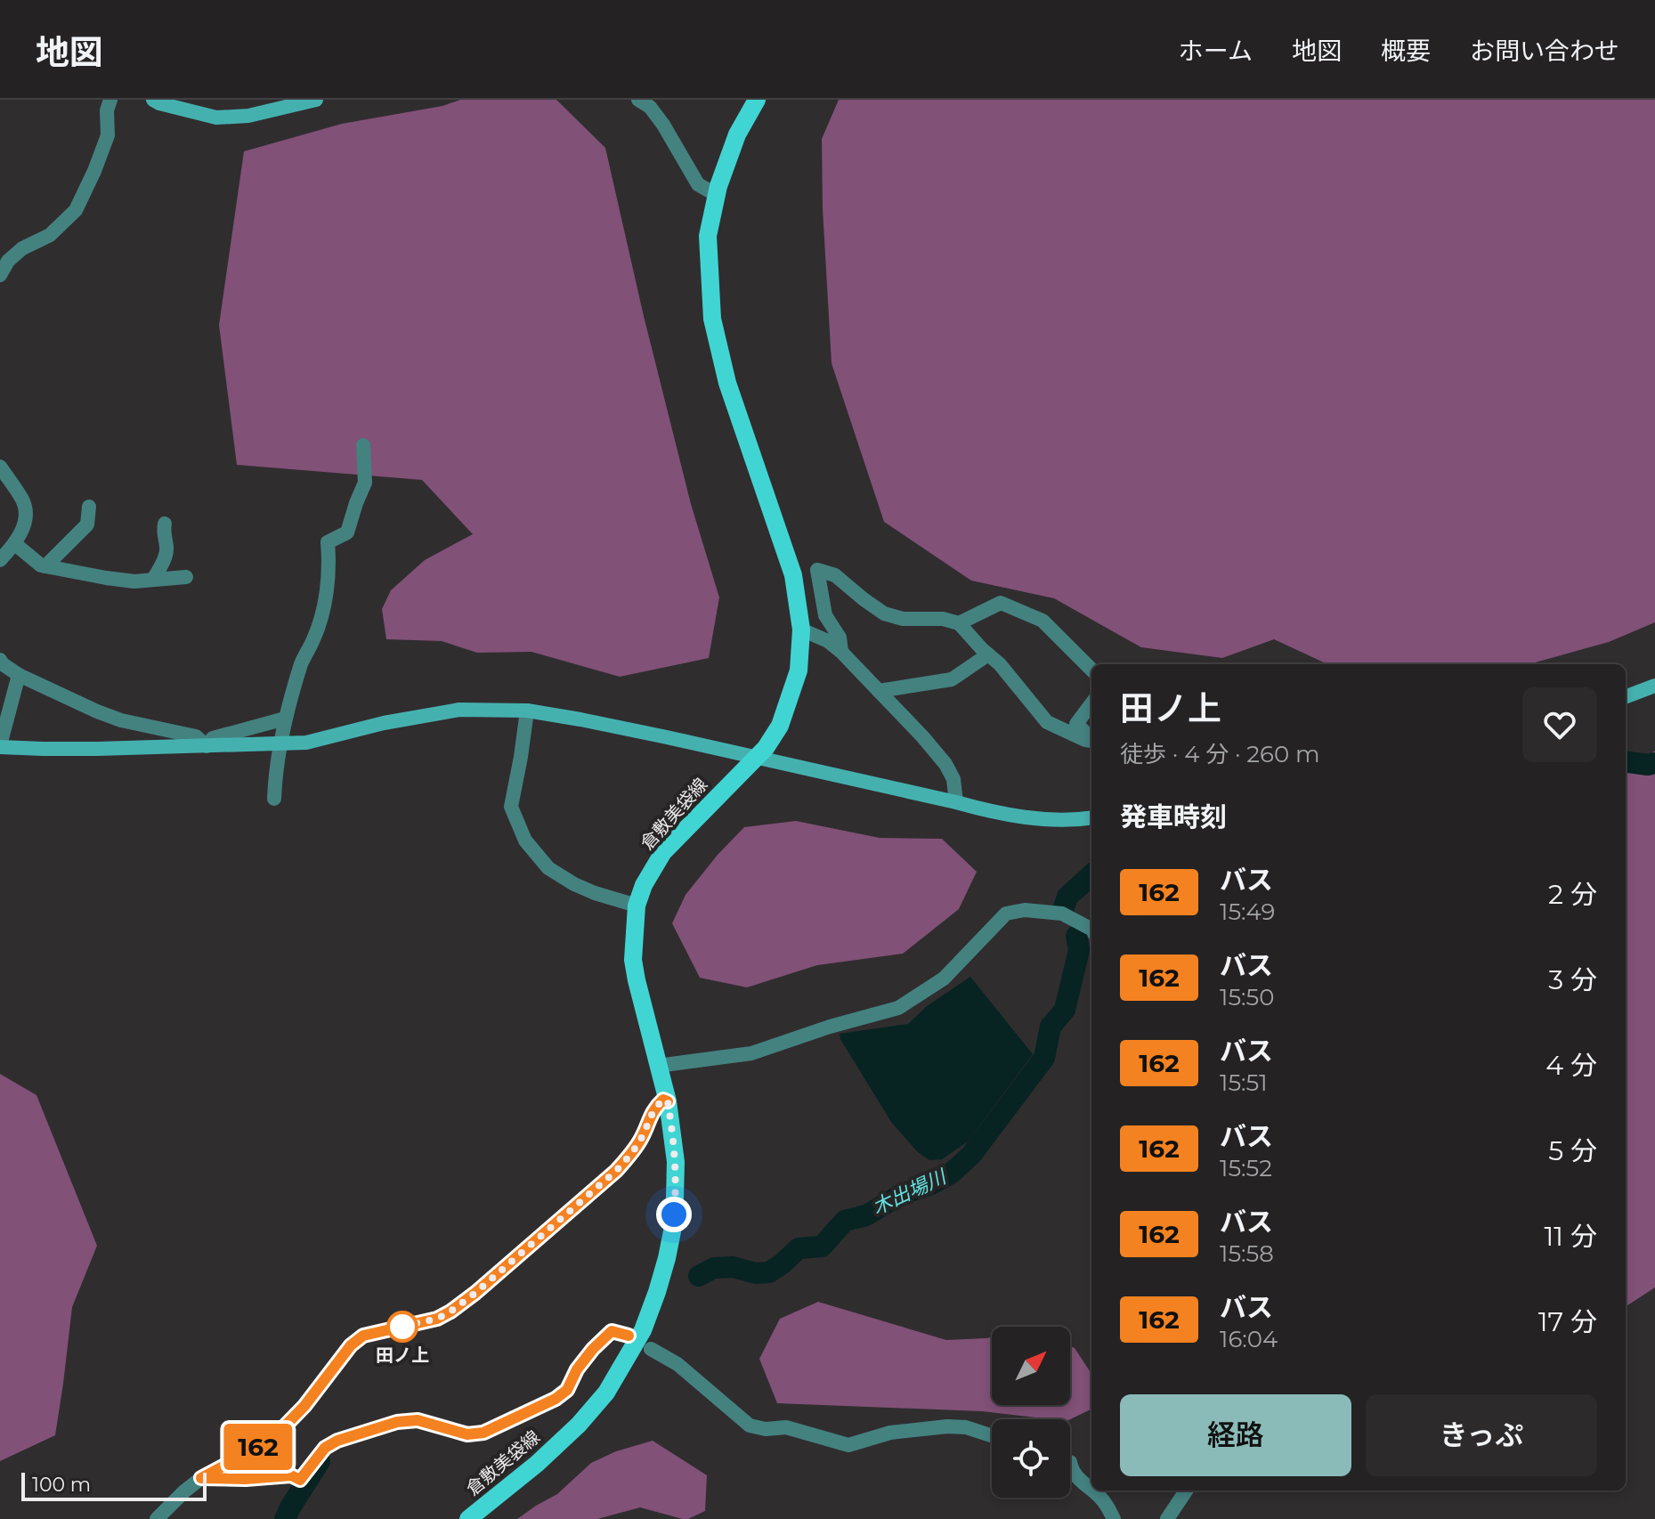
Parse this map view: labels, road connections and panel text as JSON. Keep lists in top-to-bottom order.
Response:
{
  "streets": {
    "main road": ["倉敷美袋線"]
  },
  "water": ["木出場川"],
  "places": ["田ノ上"],
  "lines": ["bus line 162"],
  "scale_bar": "100 m",
  "north": "top right",
  "page": {
    "header": "地図",
    "nav": [
      "ホーム",
      "地図",
      "概要",
      "お問い合わせ"
    ],
    "on_map": "162",
    "heading": [
      ["田ノ上", "徒歩 · 4 分 · 260 m"],
      "発車時刻"
    ],
    "list": [
      {
        "mark": "162",
        "name": "バス",
        "note": "15:49",
        "value": "2 分"
      },
      {
        "mark": "162",
        "name": "バス",
        "note": "15:50",
        "value": "3 分"
      },
      {
        "mark": "162",
        "name": "バス",
        "note": "15:51",
        "value": "4 分"
      },
      {
        "mark": "162",
        "name": "バス",
        "note": "15:52",
        "value": "5 分"
      },
      {
        "mark": "162",
        "name": "バス",
        "note": "15:58",
        "value": "11 分"
      },
      {
        "mark": "162",
        "name": "バス",
        "note": "16:04",
        "value": "17 分"
      }
    ],
    "buttons": ["経路", "きっぷ"],
    "scale": "100 m"
  }
}
